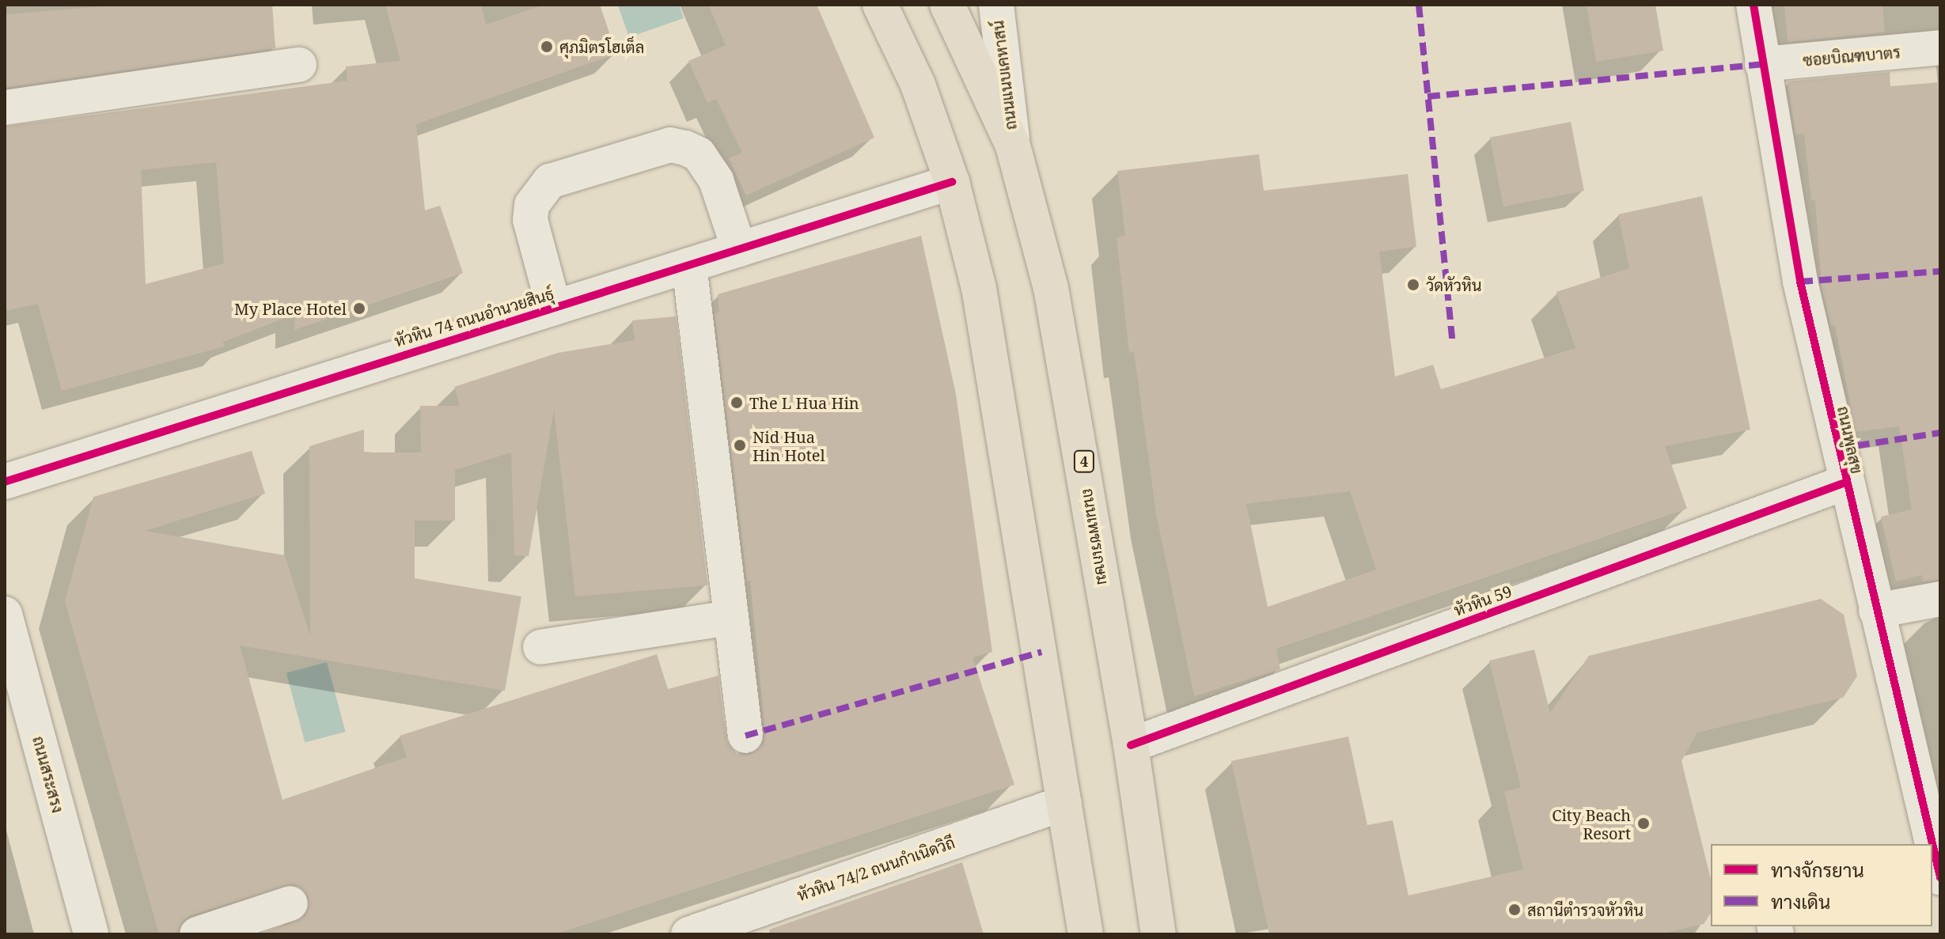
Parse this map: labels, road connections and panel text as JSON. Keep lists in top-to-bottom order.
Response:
{
  "streets": {
    "main road": ["4", "ถนนเพชรเกษม"],
    "street": [
      "ซอยบิณฑบาตร",
      "ถนนแนบเคหาสน์",
      "หัวหิน 74 ถนนอำนวยสินธุ์",
      "ถนนพูลสุข",
      "หัวหิน 59",
      "ถนนสระสรง",
      "หัวหิน 74/2 ถนนกำเนิดวิถี"
    ]
  },
  "crossings": [
    ["ซอยบิณฑบาตร", "ถนนพูลสุข"],
    ["ถนนแนบเคหาสน์", "ถนนเพชรเกษม"],
    ["ถนนพูลสุข", "หัวหิน 59"],
    ["ถนนเพชรเกษม", "หัวหิน 59"]
  ],
  "places": [
    "ศุภมิตรโฮเต็ล",
    "วัดหัวหิน",
    "My Place Hotel",
    "The L Hua Hin",
    "Nid Hua Hin Hotel",
    "City Beach Resort",
    "สถานีตำรวจหัวหิน"
  ],
  "legend": ["ทางจักรยาน", "ทางเดิน"]
}
